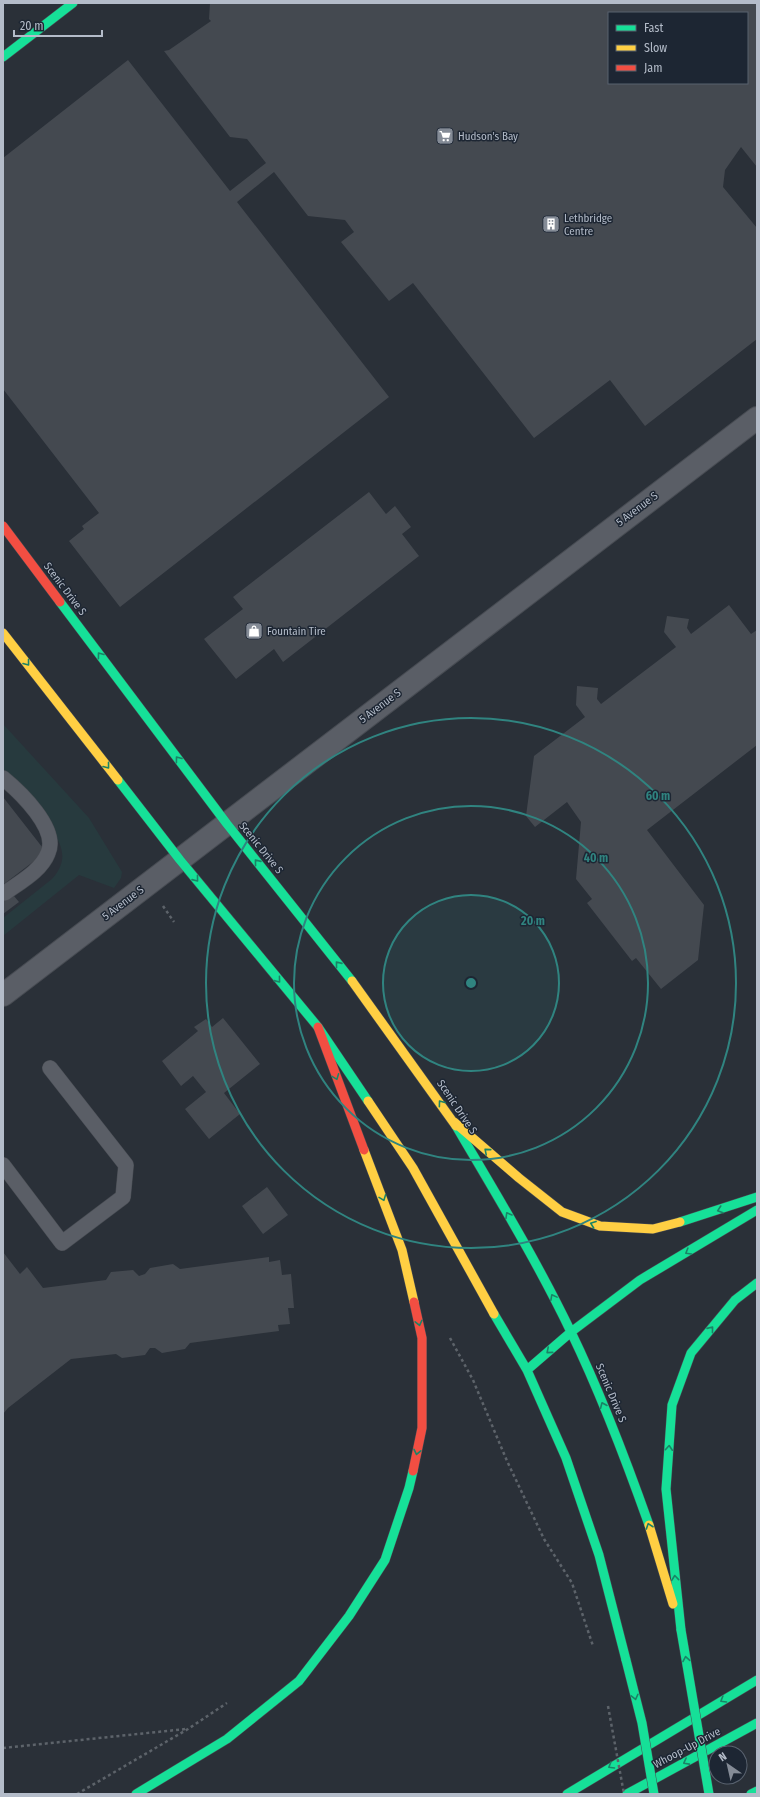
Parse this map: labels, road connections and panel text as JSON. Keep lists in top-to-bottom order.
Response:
{
  "streets": {
    "main road": ["Scenic Drive S", "Whoop-Up Drive"],
    "street": ["5 Avenue S"]
  },
  "crossings": [
    ["5 Avenue S", "Scenic Drive S"]
  ],
  "places": {
    "supermarket": ["Hudson's Bay"],
    "building": ["Lethbridge Centre"],
    "shop": ["Fountain Tire"]
  },
  "legend": ["Fast", "Slow", "Jam"],
  "scale_bar": "20 m",
  "north": "top left",
  "rings": ["60 m", "40 m", "20 m"]
}
